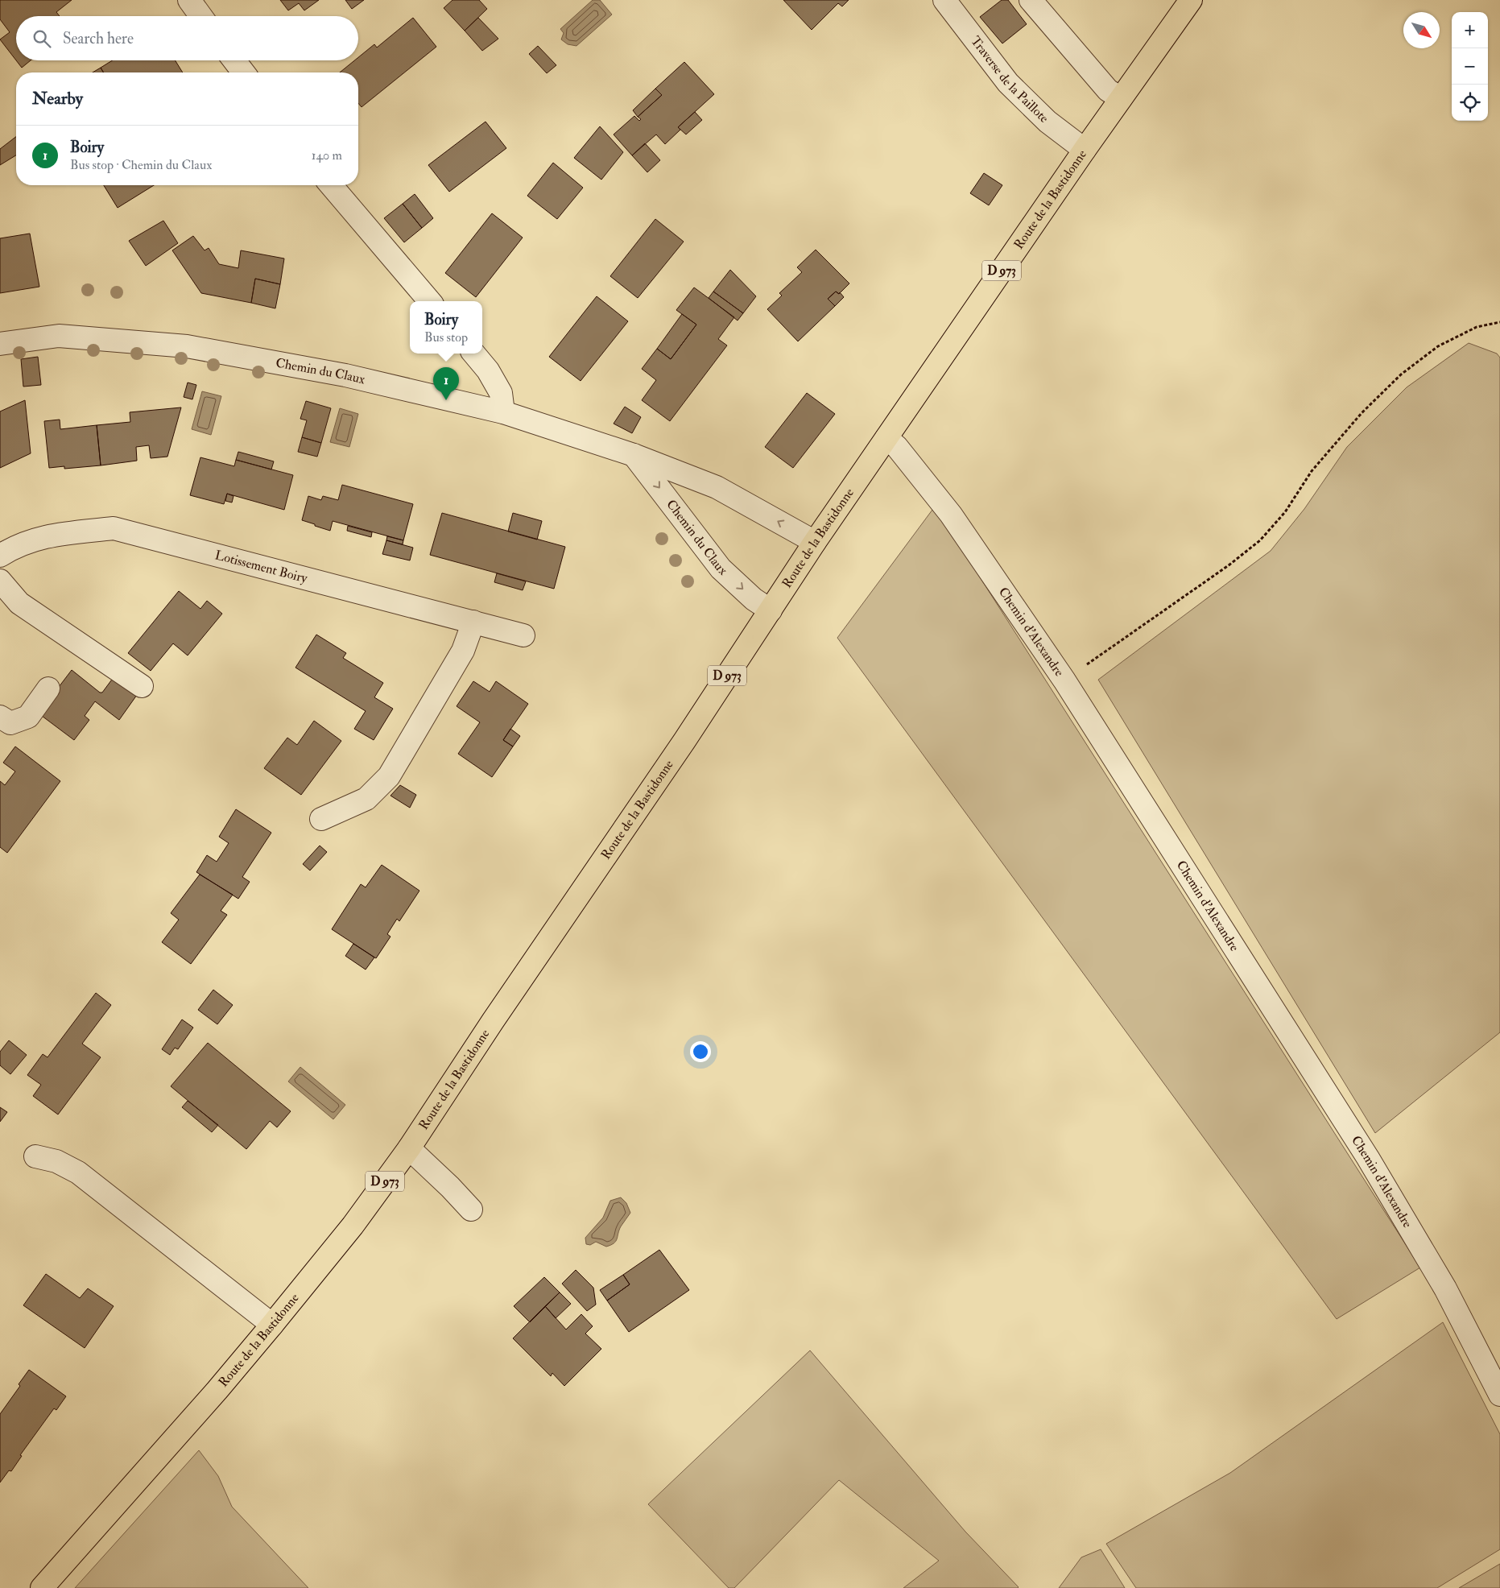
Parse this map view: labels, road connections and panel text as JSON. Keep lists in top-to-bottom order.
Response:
{
  "streets": {
    "main road": ["Route de la Bastidonne", "D 973"],
    "street": [
      "Traverse de la Paillote",
      "Chemin du Claux",
      "Lotissement Boiry",
      "Chemin d'Alexandre"
    ]
  },
  "crossings": [
    ["Traverse de la Paillote", "Route de la Bastidonne"],
    ["Route de la Bastidonne", "Chemin du Claux"],
    ["Route de la Bastidonne", "Chemin d'Alexandre"]
  ],
  "north": "bottom right",
  "page": {
    "map_buttons": ["+", "−"],
    "search": "Search here",
    "heading": "Nearby",
    "list": [
      {
        "mark": "1",
        "name": "Boiry",
        "note": "Bus stop · Chemin du Claux",
        "value": "140 m"
      }
    ],
    "popup": ["Boiry", "Bus stop"],
    "pins": "1"
  }
}
